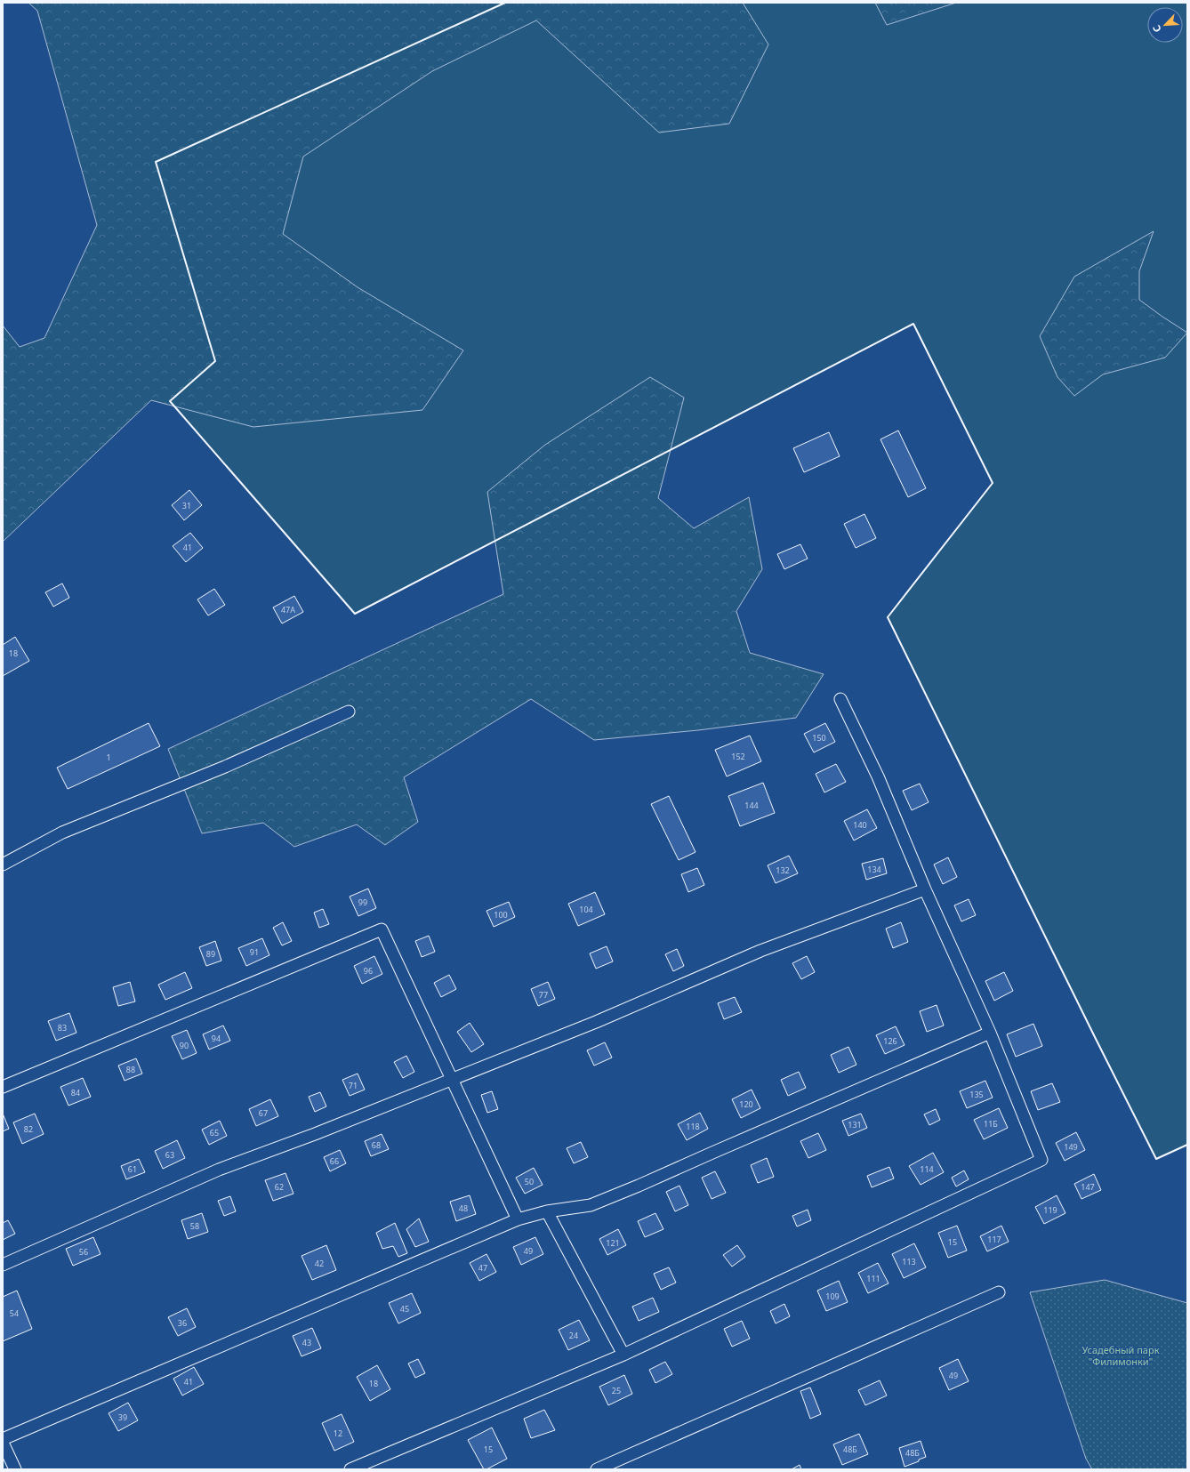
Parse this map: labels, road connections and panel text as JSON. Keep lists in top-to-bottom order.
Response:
{
  "parks": ["Усадебный парк \"Филимонки\""],
  "house_numbers": [
    "31",
    "41",
    "47А",
    "18",
    "150",
    "152",
    "1",
    "144",
    "140",
    "134",
    "132",
    "99",
    "104",
    "100",
    "91",
    "89",
    "96",
    "77",
    "83",
    "94",
    "126",
    "90",
    "88",
    "71",
    "84",
    "135",
    "120",
    "67",
    "11Б",
    "131",
    "118",
    "82",
    "65",
    "68",
    "149",
    "63",
    "66",
    "61",
    "114",
    "50",
    "62",
    "147",
    "48",
    "119",
    "58",
    "117",
    "15",
    "121",
    "49",
    "56",
    "113",
    "42",
    "47",
    "111",
    "109",
    "45",
    "54",
    "36",
    "24",
    "43",
    "49",
    "41",
    "18",
    "25",
    "39",
    "12",
    "15",
    "48Б",
    "48Б"
  ],
  "north": "bottom left"
}
